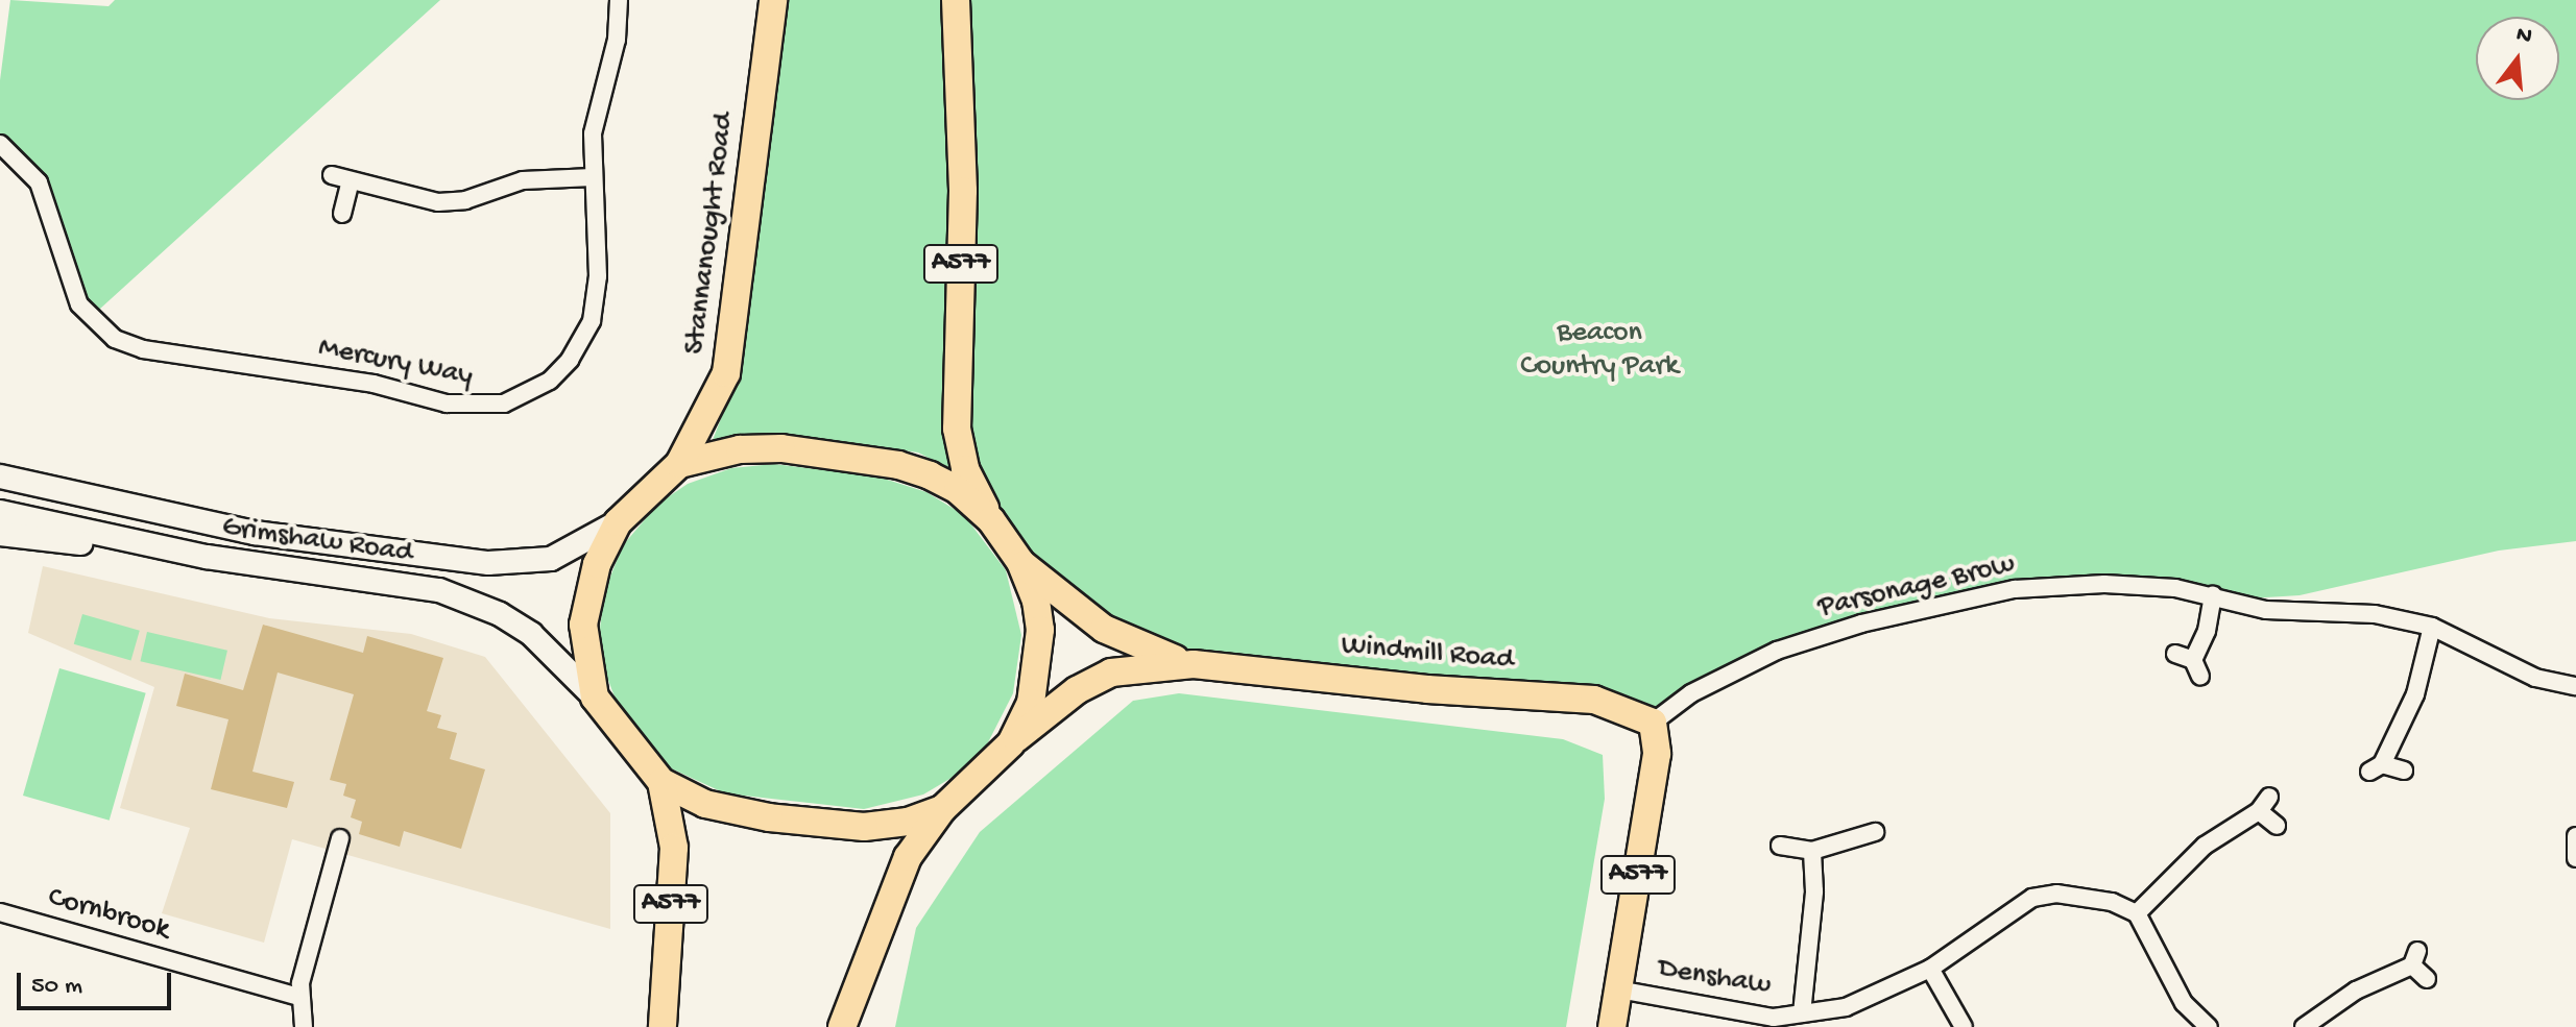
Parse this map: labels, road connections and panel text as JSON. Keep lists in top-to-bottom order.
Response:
{
  "streets": {
    "main road": [
      "Stannanought Road",
      "A577",
      "Grimshaw Road",
      "Windmill Road"
    ],
    "street": [
      "Mercury Way",
      "Parsonage Brow",
      "Cornbrook",
      "Denshaw"
    ]
  },
  "crossings": [
    ["Stannanought Road", "A577"],
    ["A577", "Grimshaw Road"],
    ["A577", "Parsonage Brow"],
    ["A577", "Windmill Road"],
    ["A577", "Denshaw"],
    ["Parsonage Brow", "Windmill Road"]
  ],
  "parks": ["Beacon Country Park"],
  "scale_bar": "50 m",
  "north": "top"
}
